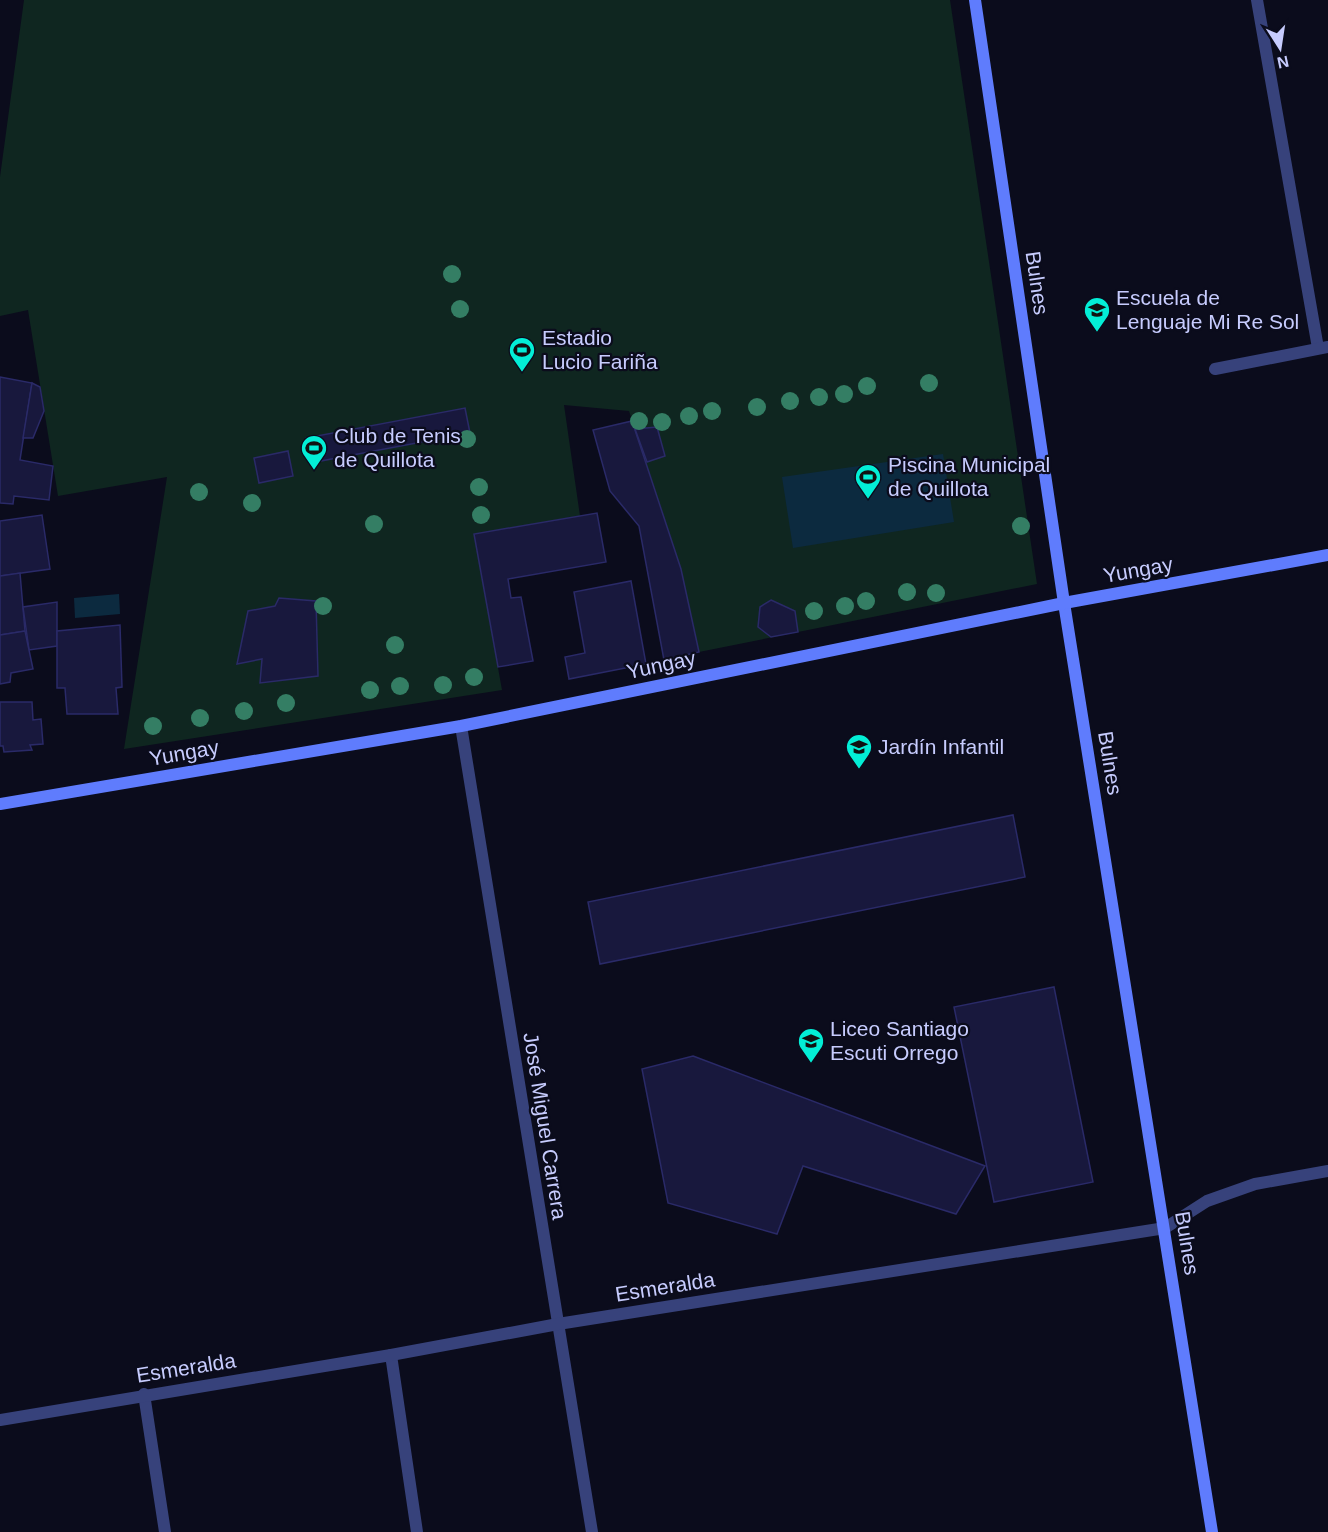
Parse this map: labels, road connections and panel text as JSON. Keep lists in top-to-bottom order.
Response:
{
  "streets": {
    "street": [
      "Bulnes",
      "Yungay",
      "José Miguel Carrera",
      "Esmeralda"
    ]
  },
  "crossings": [
    ["Bulnes", "Yungay"],
    ["Bulnes", "Esmeralda"],
    ["Yungay", "José Miguel Carrera"],
    ["José Miguel Carrera", "Esmeralda"]
  ],
  "places": {
    "school or university": ["Escuela de Lenguaje Mi Re Sol", "Jardín Infantil", "Liceo Santiago Escuti Orrego"],
    "sports": ["Estadio Lucio Fariña", "Club de Tenis de Quillota", "Piscina Municipal de Quillota"]
  },
  "north": "bottom"
}
